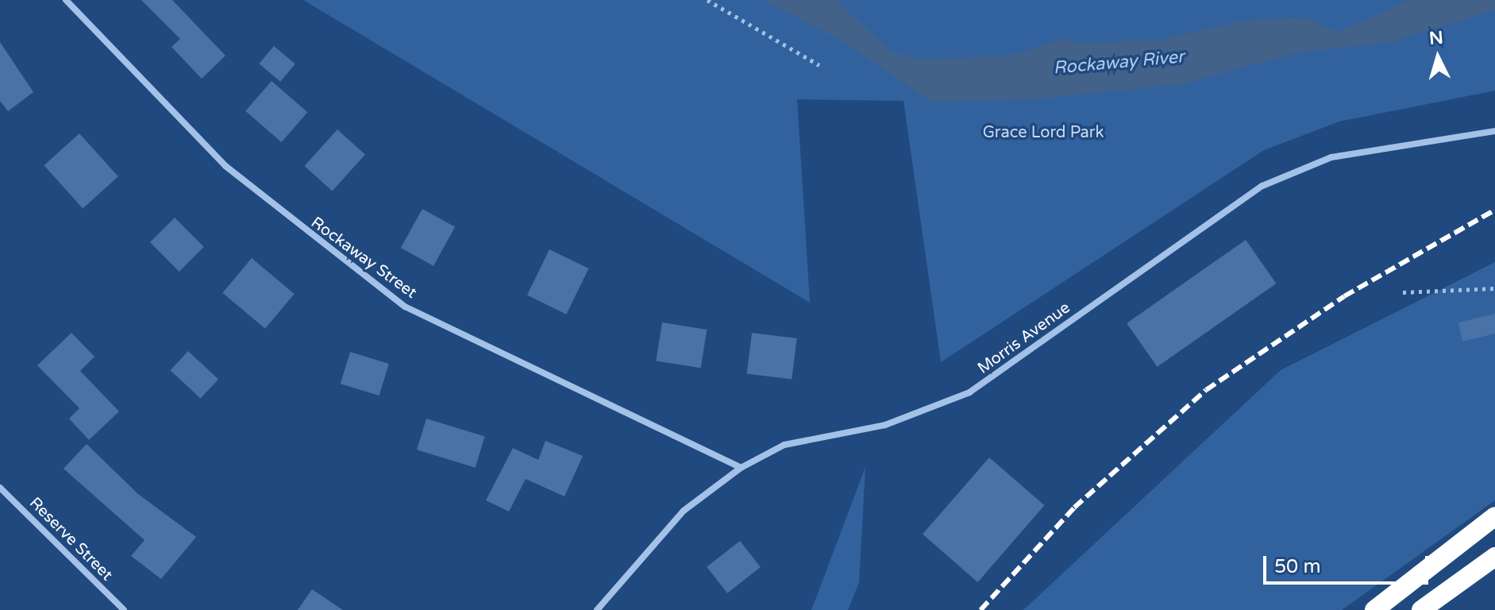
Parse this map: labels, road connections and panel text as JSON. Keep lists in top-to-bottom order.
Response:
{
  "streets": {
    "street": ["Rockaway Street", "Morris Avenue", "Reserve Street"]
  },
  "crossings": [
    ["Rockaway Street", "Morris Avenue"]
  ],
  "water": ["Rockaway River"],
  "parks": ["Grace Lord Park"],
  "scale_bar": "50 m",
  "north": "top"
}
